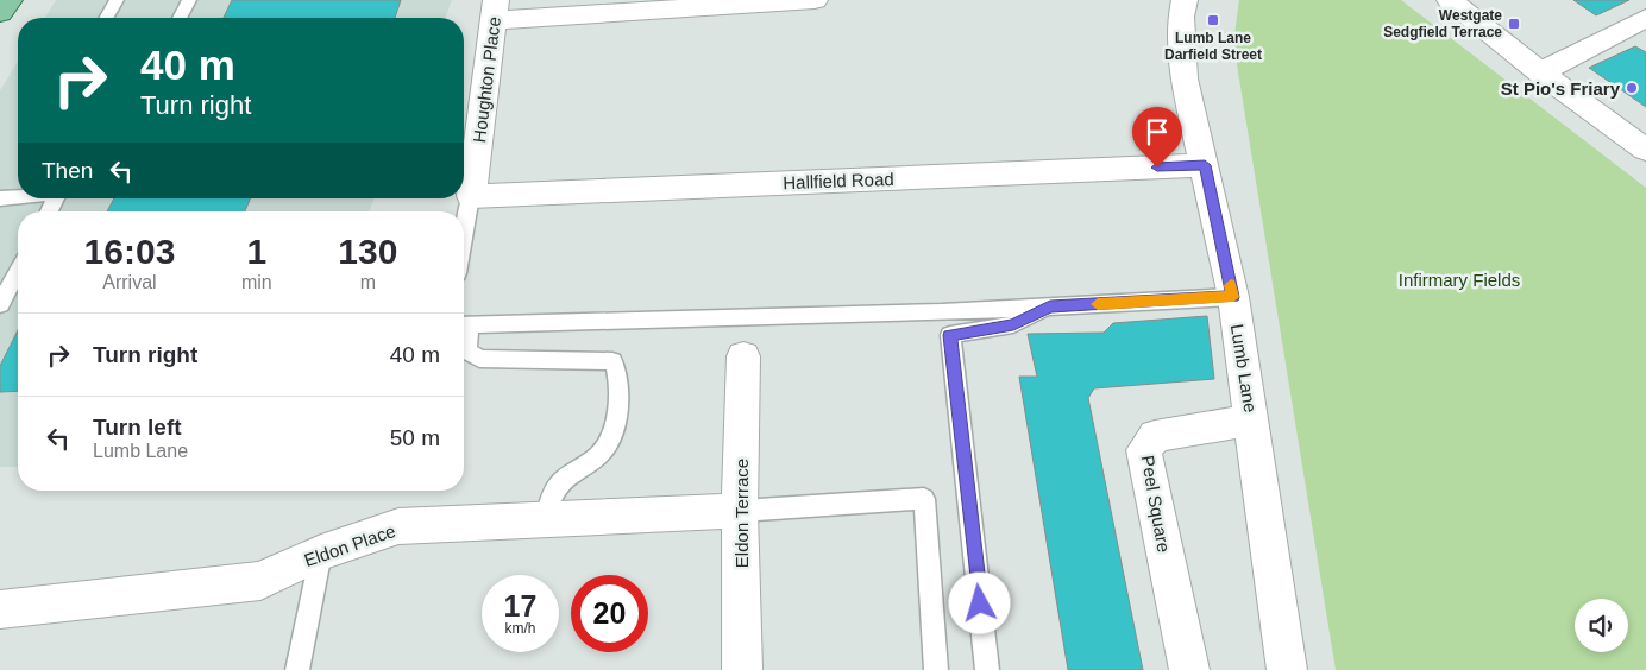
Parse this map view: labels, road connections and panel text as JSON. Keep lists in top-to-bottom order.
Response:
{
  "streets": {
    "street": [
      "Houghton Place",
      "Hallfield Road",
      "Lumb Lane",
      "Peel Square",
      "Eldon Terrace",
      "Eldon Place"
    ]
  },
  "crossings": [
    ["Houghton Place", "Hallfield Road"],
    ["Hallfield Road", "Lumb Lane"],
    ["Lumb Lane", "Peel Square"],
    ["Eldon Terrace", "Eldon Place"]
  ],
  "parks": ["Infirmary Fields"],
  "places": {
    "transit": ["Lumb Lane Darfield Street", "Westgate Sedgfield Terrace"],
    "other": ["St Pio's Friary"]
  },
  "page": {
    "turn": ["40 m", "Turn right"],
    "then": "Then",
    "eta": [
      "16:03",
      "Arrival",
      "1",
      "min",
      "130",
      "m"
    ],
    "list": [
      {
        "name": "Turn right",
        "value": "40 m"
      },
      {
        "name": "Turn left",
        "note": "Lumb Lane",
        "value": "50 m"
      }
    ],
    "speed": "17 km/h",
    "limit": "20"
  }
}
